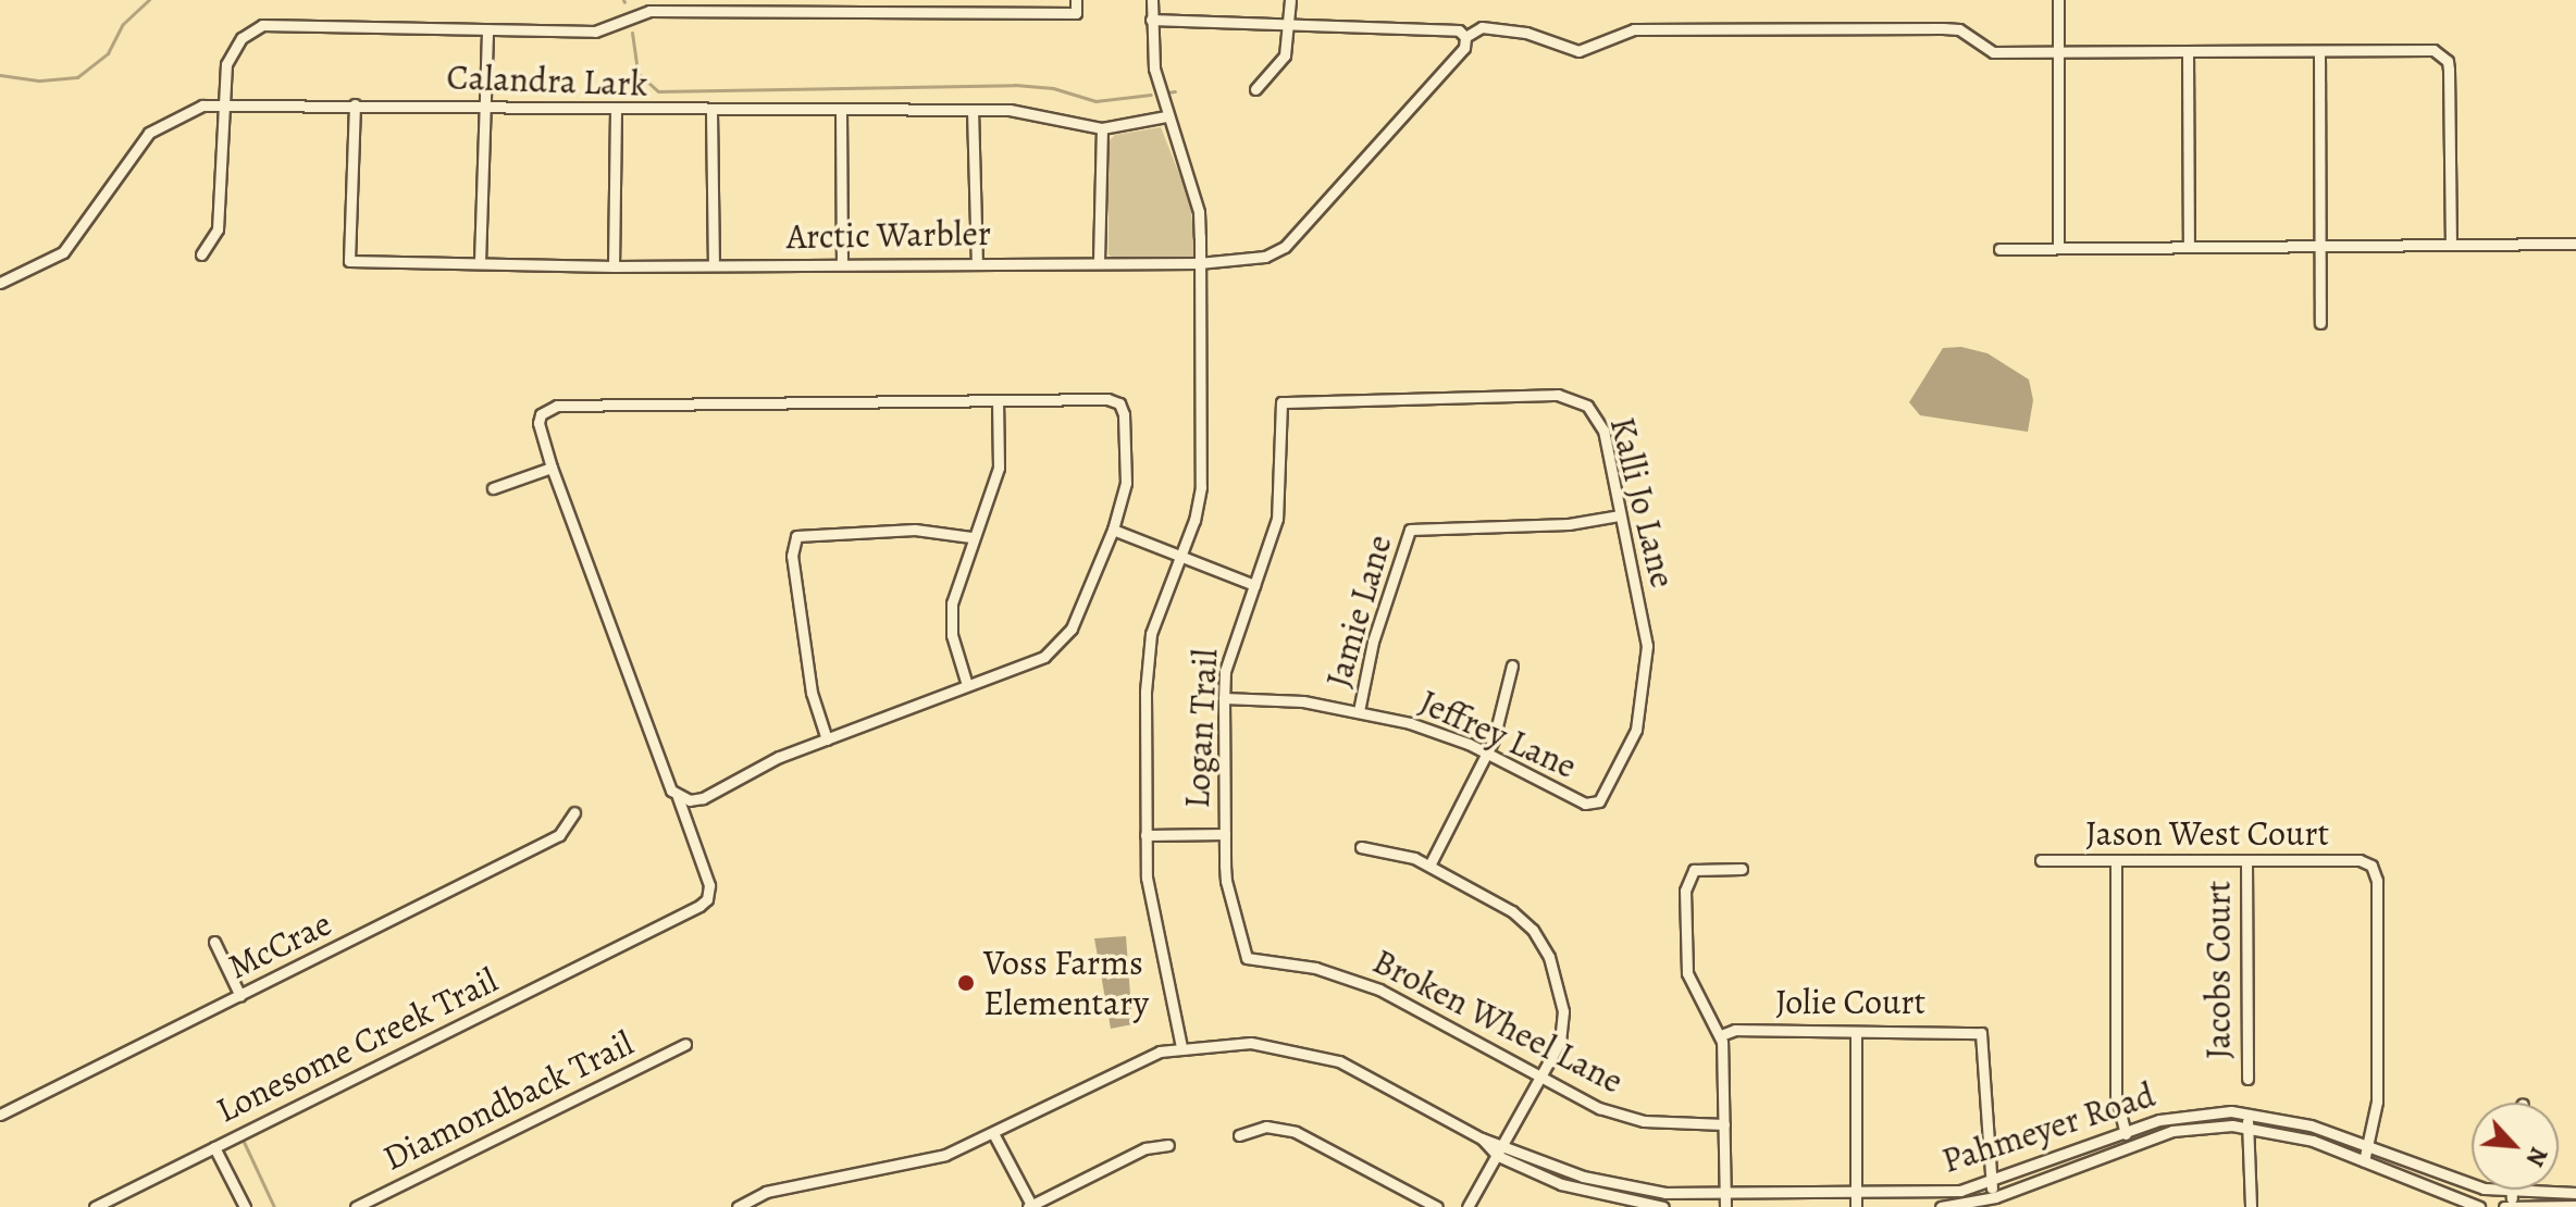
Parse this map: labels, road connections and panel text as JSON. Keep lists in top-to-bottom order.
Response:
{
  "streets": {
    "street": [
      "Calandra Lark",
      "Arctic Warbler",
      "Kalli Jo Lane",
      "Jamie Lane",
      "Logan Trail",
      "Jeffrey Lane",
      "Jason West Court",
      "McCrae",
      "Jacobs Court",
      "Jolie Court",
      "Broken Wheel Lane",
      "Lonesome Creek Trail",
      "Diamondback Trail",
      "Pahmeyer Road"
    ]
  },
  "crossings": [
    ["Calandra Lark", "Arctic Warbler"],
    ["Kalli Jo Lane", "Jamie Lane"],
    ["Kalli Jo Lane", "Logan Trail"],
    ["Kalli Jo Lane", "Jeffrey Lane"],
    ["Jamie Lane", "Jeffrey Lane"],
    ["Logan Trail", "Jeffrey Lane"],
    ["Logan Trail", "Broken Wheel Lane"],
    ["Jason West Court", "Jacobs Court"],
    ["Jason West Court", "Pahmeyer Road"],
    ["Jolie Court", "Pahmeyer Road"]
  ],
  "places": ["Voss Farms Elementary"],
  "north": "bottom right"
}
